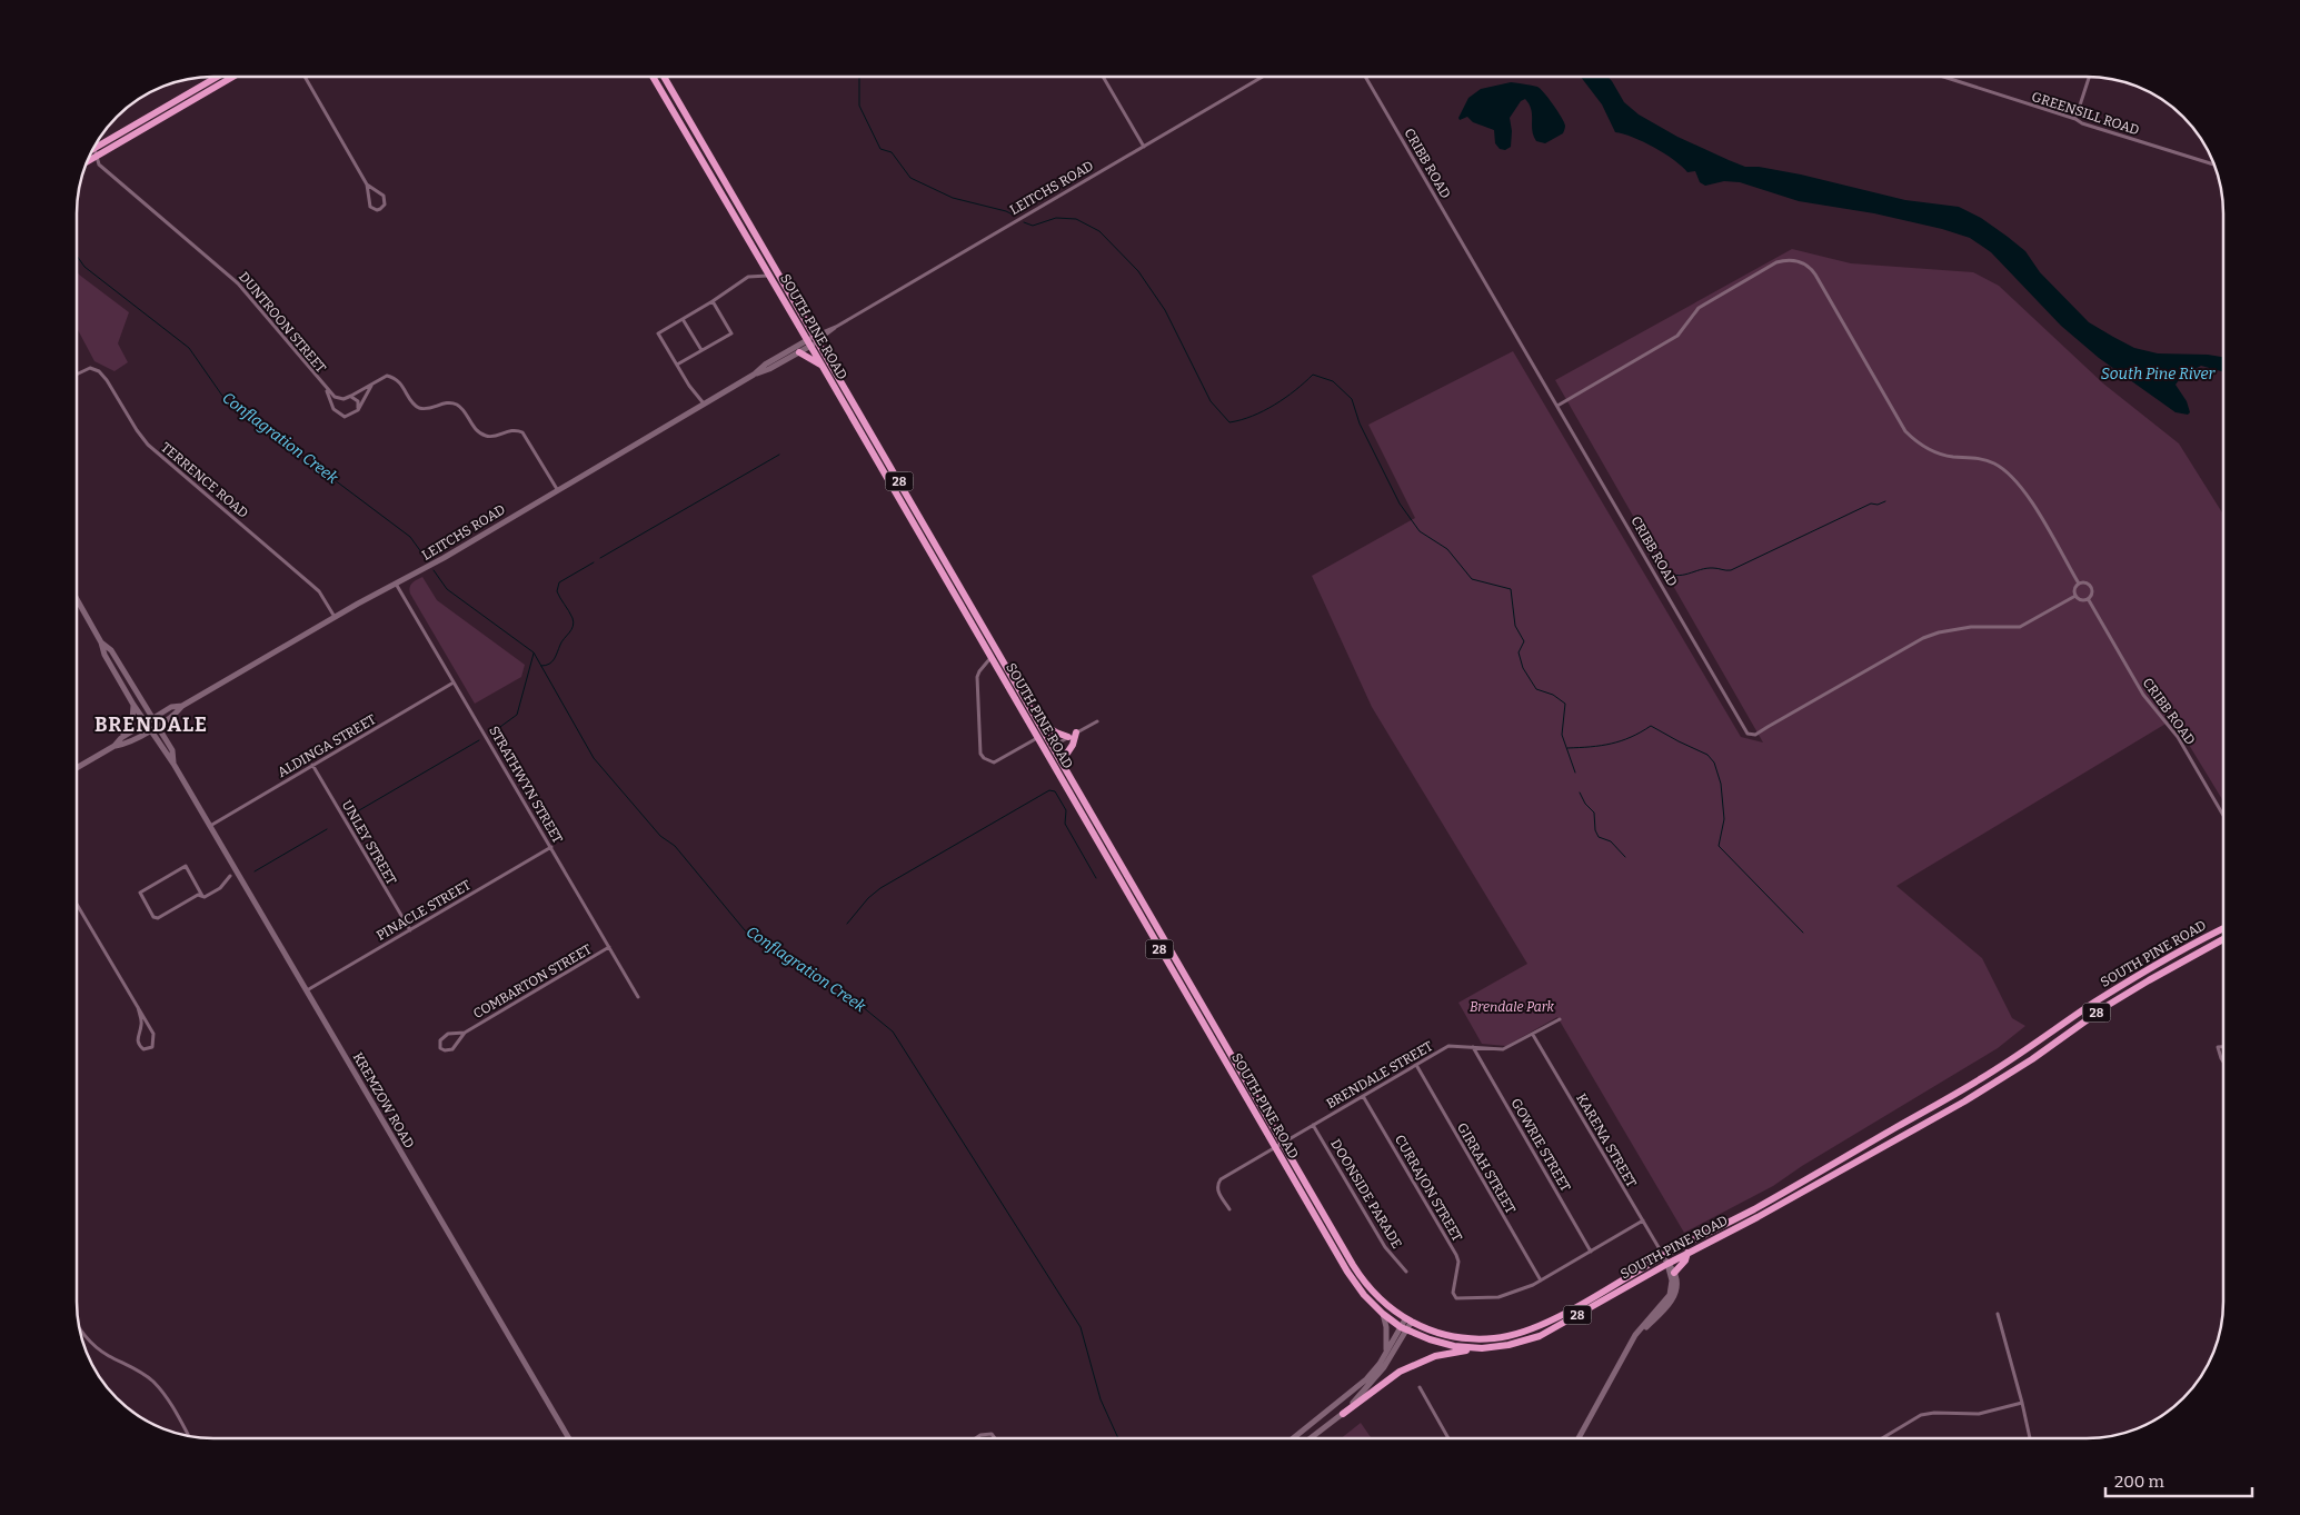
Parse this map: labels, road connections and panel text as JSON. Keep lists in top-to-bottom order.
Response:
{
  "streets": {
    "highway": ["SOUTH PINE ROAD", "28"],
    "street": [
      "GREENSILL ROAD",
      "CRIBB ROAD",
      "LEITCHS ROAD",
      "DUNTROON STREET",
      "TERRENCE ROAD",
      "ALDINGA STREET",
      "STRATHWYN STREET",
      "UNLEY STREET",
      "PINACLE STREET",
      "COMBARTON STREET",
      "BRENDALE STREET",
      "KREMZOW ROAD",
      "KARENA STREET",
      "GOWRIE STREET",
      "GIRRAH STREET",
      "CURRAJON STREET",
      "DOONSIDE PARADE"
    ]
  },
  "crossings": [
    ["LEITCHS ROAD", "SOUTH PINE ROAD"],
    ["LEITCHS ROAD", "TERRENCE ROAD"],
    ["LEITCHS ROAD", "STRATHWYN STREET"],
    ["LEITCHS ROAD", "KREMZOW ROAD"],
    ["SOUTH PINE ROAD", "BRENDALE STREET"],
    ["SOUTH PINE ROAD", "KARENA STREET"],
    ["ALDINGA STREET", "STRATHWYN STREET"],
    ["ALDINGA STREET", "UNLEY STREET"],
    ["ALDINGA STREET", "KREMZOW ROAD"],
    ["STRATHWYN STREET", "PINACLE STREET"],
    ["STRATHWYN STREET", "COMBARTON STREET"],
    ["UNLEY STREET", "PINACLE STREET"],
    ["PINACLE STREET", "KREMZOW ROAD"],
    ["BRENDALE STREET", "KARENA STREET"],
    ["BRENDALE STREET", "GOWRIE STREET"],
    ["BRENDALE STREET", "GIRRAH STREET"],
    ["BRENDALE STREET", "CURRAJON STREET"],
    ["BRENDALE STREET", "DOONSIDE PARADE"],
    ["GIRRAH STREET", "CURRAJON STREET"]
  ],
  "districts": ["BRENDALE"],
  "water": ["South Pine River", "Conflagration Creek"],
  "parks": ["Brendale Park"],
  "scale_bar": "200 m"
}
